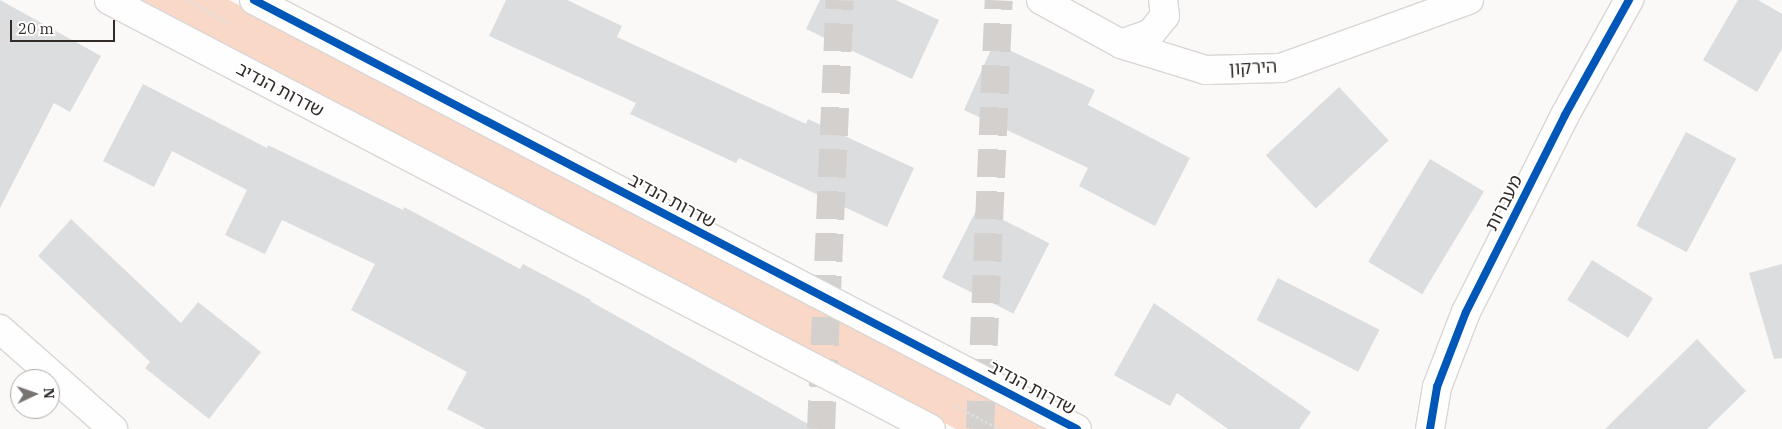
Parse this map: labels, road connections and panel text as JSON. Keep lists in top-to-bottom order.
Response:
{
  "streets": {
    "street": ["הירקון", "שדרות הנדיב", "מעברות"]
  },
  "scale_bar": "20 m",
  "north": "right"
}
